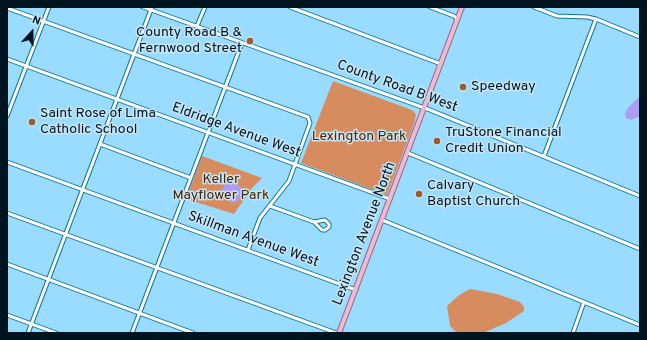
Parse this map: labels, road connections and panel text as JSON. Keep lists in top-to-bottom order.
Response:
{
  "streets": {
    "main road": ["Lexington Avenue North"],
    "street": ["County Road B West", "Eldridge Avenue West", "Skillman Avenue West"]
  },
  "crossings": [
    ["County Road B West", "Lexington Avenue North"],
    ["Eldridge Avenue West", "Lexington Avenue North"],
    ["Lexington Avenue North", "Skillman Avenue West"]
  ],
  "parks": ["Lexington Park", "Keller Mayflower Park"],
  "places": [
    "County Road B & Fernwood Street",
    "Speedway",
    "Saint Rose of Lima Catholic School",
    "TruStone Financial Credit Union",
    "Calvary Baptist Church"
  ],
  "north": "top"
}
